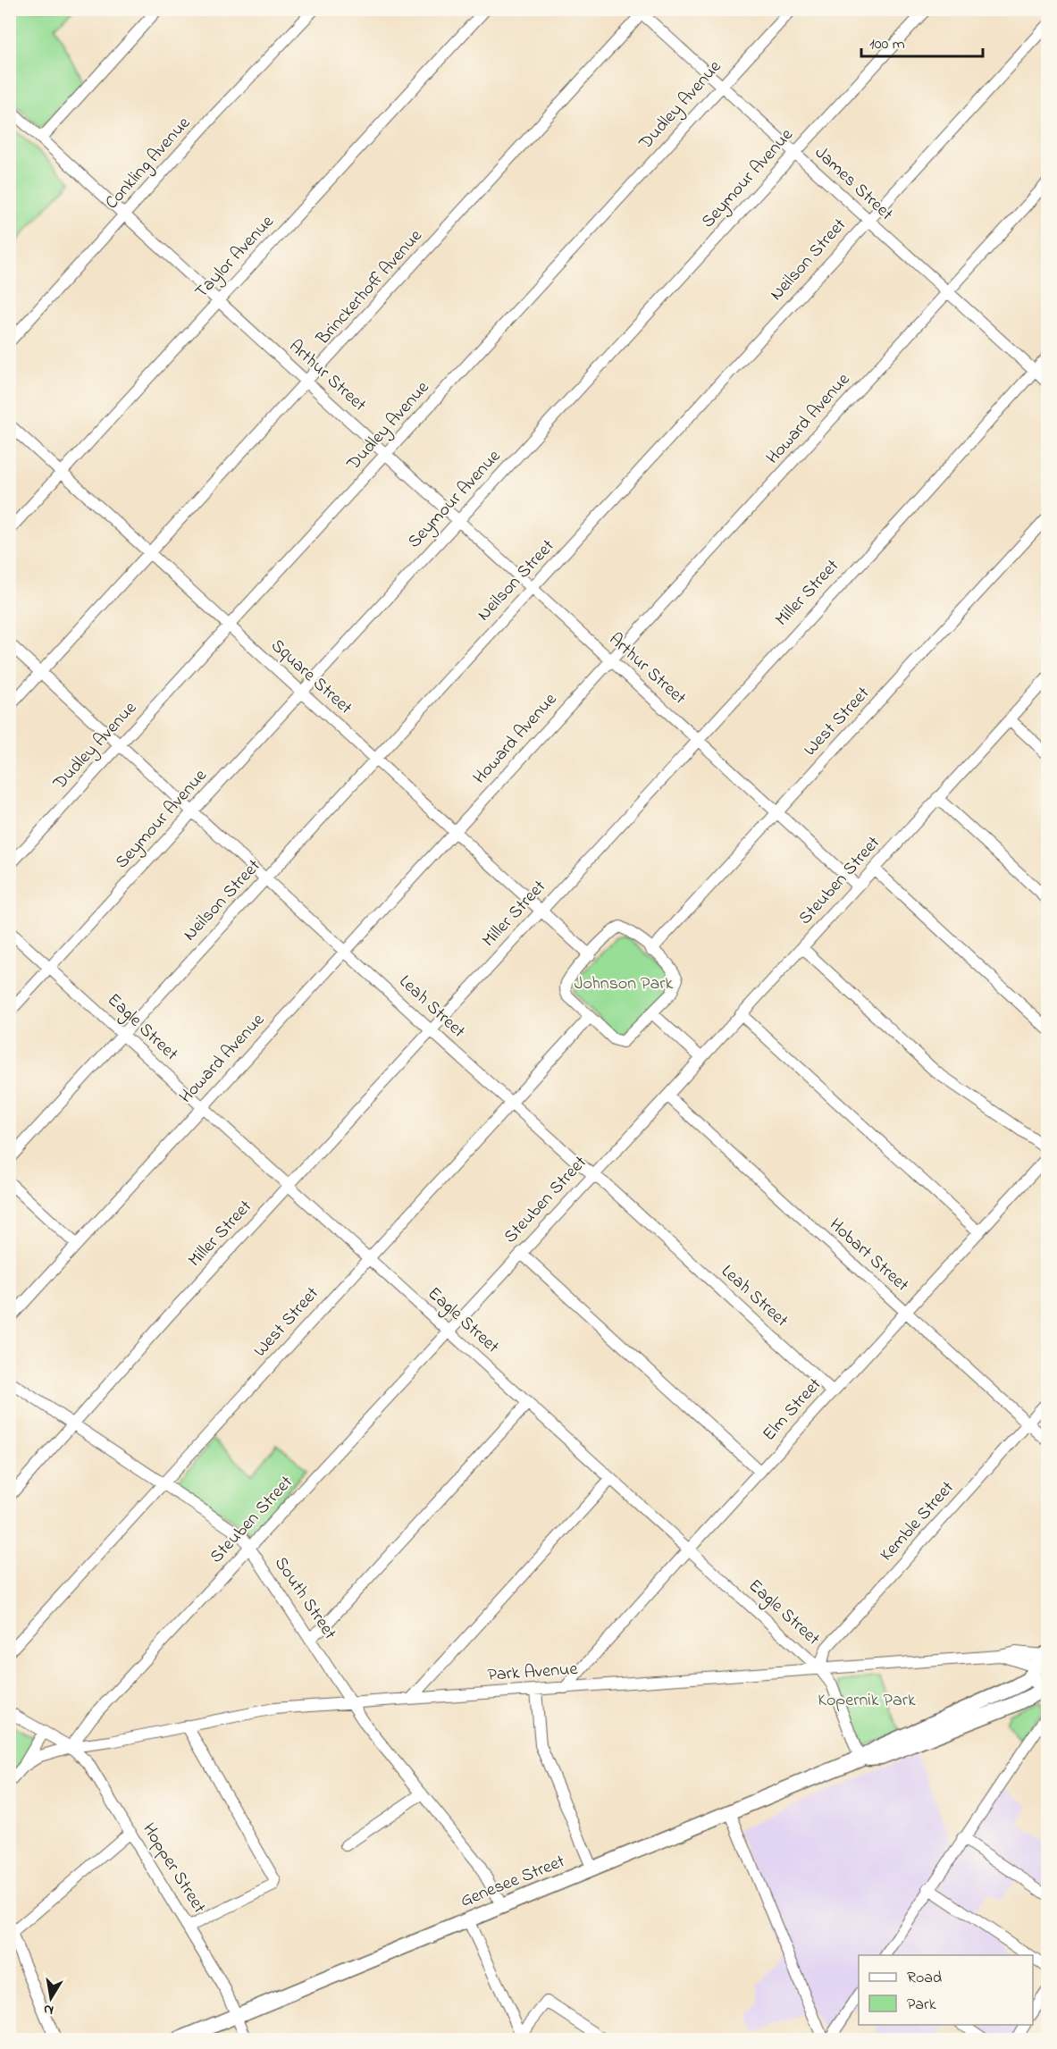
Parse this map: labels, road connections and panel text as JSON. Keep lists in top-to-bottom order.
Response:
{
  "streets": {
    "main road": ["Genesee Street"],
    "street": [
      "Dudley Avenue",
      "Conkling Avenue",
      "Seymour Avenue",
      "James Street",
      "Taylor Avenue",
      "Neilson Street",
      "Brinckerhoff Avenue",
      "Arthur Street",
      "Howard Avenue",
      "Miller Street",
      "Square Street",
      "West Street",
      "Steuben Street",
      "Leah Street",
      "Eagle Street",
      "Hobart Street",
      "Elm Street",
      "Kemble Street",
      "South Street",
      "Park Avenue",
      "Hopper Street"
    ]
  },
  "crossings": [
    ["Dudley Avenue", "James Street"],
    ["Dudley Avenue", "Arthur Street"],
    ["Dudley Avenue", "Square Street"],
    ["Dudley Avenue", "Leah Street"],
    ["Conkling Avenue", "Arthur Street"],
    ["Seymour Avenue", "James Street"],
    ["Seymour Avenue", "Arthur Street"],
    ["Seymour Avenue", "Square Street"],
    ["Seymour Avenue", "Leah Street"],
    ["Seymour Avenue", "Eagle Street"],
    ["James Street", "Neilson Street"],
    ["James Street", "Brinckerhoff Avenue"],
    ["James Street", "Howard Avenue"],
    ["James Street", "Miller Street"],
    ["Taylor Avenue", "Arthur Street"],
    ["Taylor Avenue", "Square Street"],
    ["Neilson Street", "Arthur Street"],
    ["Neilson Street", "Square Street"],
    ["Neilson Street", "Leah Street"],
    ["Neilson Street", "Eagle Street"],
    ["Brinckerhoff Avenue", "Arthur Street"],
    ["Brinckerhoff Avenue", "Square Street"],
    ["Brinckerhoff Avenue", "Leah Street"],
    ["Arthur Street", "Howard Avenue"],
    ["Arthur Street", "Miller Street"],
    ["Arthur Street", "West Street"],
    ["Arthur Street", "Steuben Street"],
    ["Howard Avenue", "Square Street"],
    ["Howard Avenue", "Leah Street"],
    ["Howard Avenue", "Eagle Street"],
    ["Miller Street", "Square Street"],
    ["Miller Street", "Leah Street"],
    ["Miller Street", "Eagle Street"],
    ["Miller Street", "South Street"],
    ["Square Street", "West Street"],
    ["West Street", "Leah Street"],
    ["West Street", "Eagle Street"],
    ["West Street", "South Street"],
    ["Steuben Street", "Leah Street"],
    ["Steuben Street", "Eagle Street"],
    ["Steuben Street", "Hobart Street"],
    ["Steuben Street", "South Street"],
    ["Steuben Street", "Park Avenue"],
    ["Steuben Street", "Hopper Street"],
    ["Leah Street", "Elm Street"],
    ["Eagle Street", "Elm Street"],
    ["Eagle Street", "Kemble Street"],
    ["Eagle Street", "Park Avenue"],
    ["Eagle Street", "Genesee Street"],
    ["Hobart Street", "Elm Street"],
    ["Hobart Street", "Kemble Street"],
    ["Elm Street", "Park Avenue"],
    ["Kemble Street", "Park Avenue"],
    ["South Street", "Park Avenue"],
    ["South Street", "Genesee Street"],
    ["Park Avenue", "Hopper Street"],
    ["Park Avenue", "Genesee Street"],
    ["Hopper Street", "Genesee Street"]
  ],
  "parks": ["Johnson Park", "Kopernik Park"],
  "legend": ["Road", "Park"],
  "scale_bar": "100 m",
  "north": "bottom"
}
